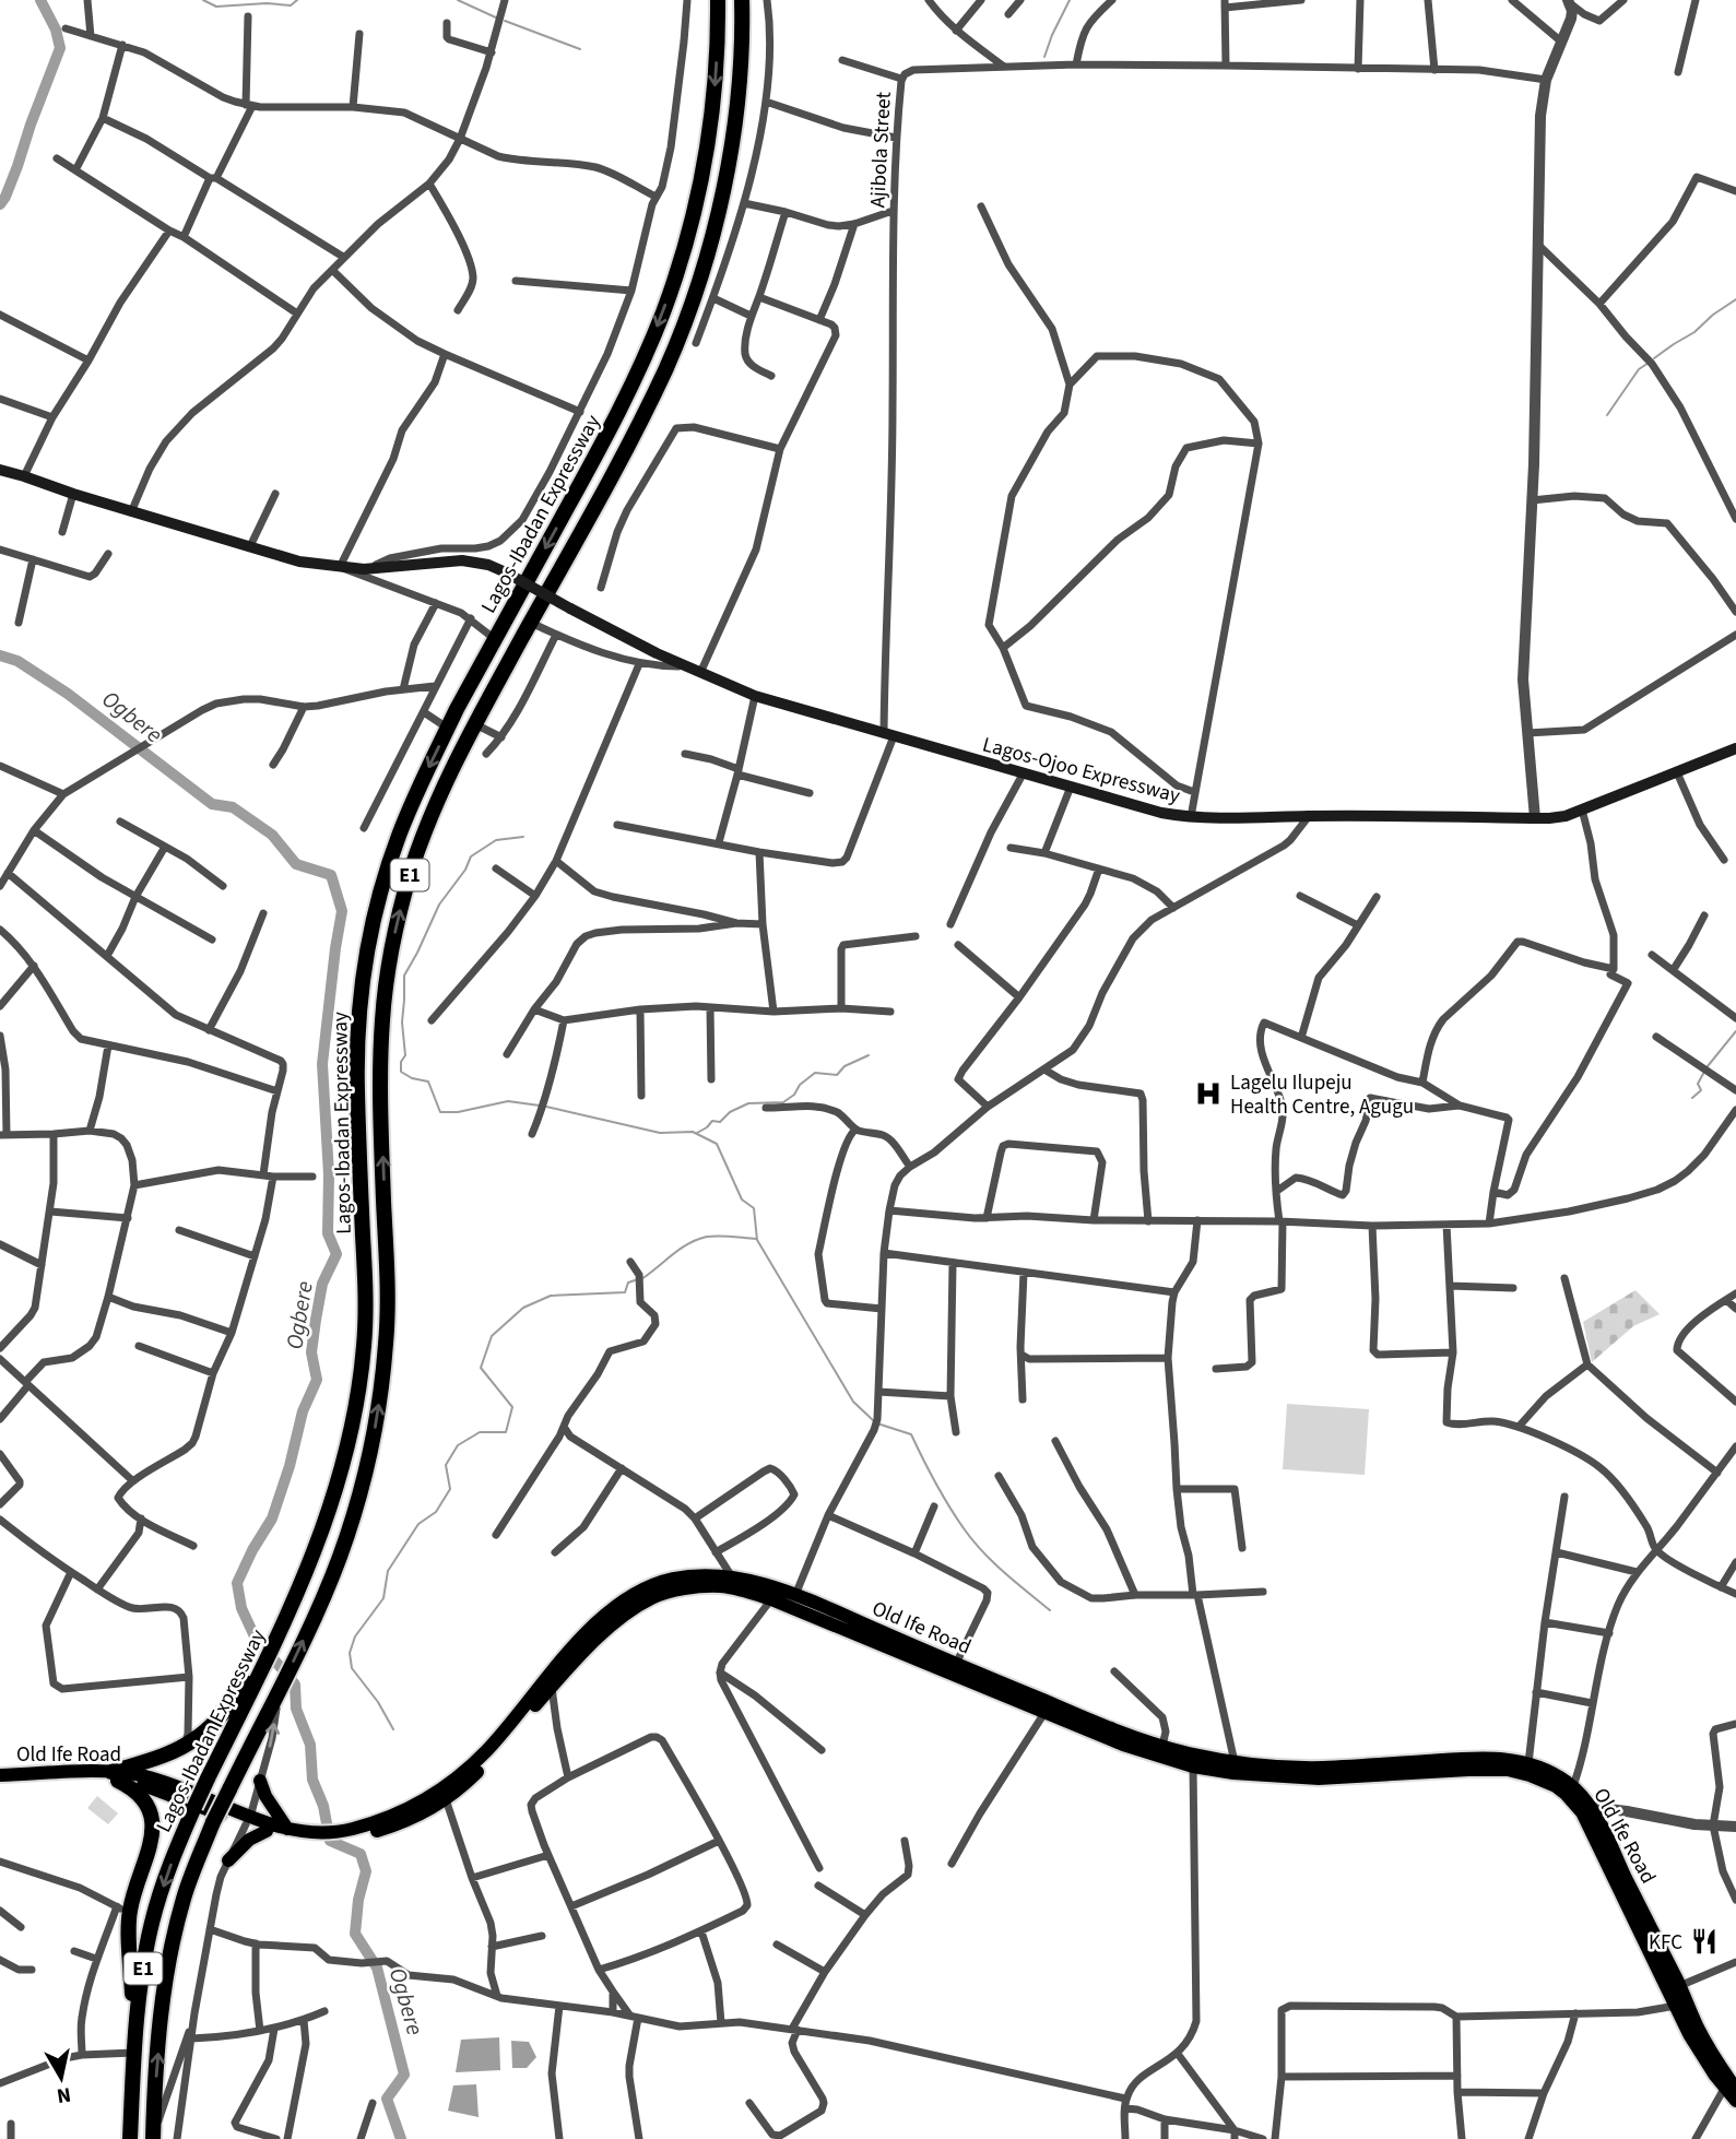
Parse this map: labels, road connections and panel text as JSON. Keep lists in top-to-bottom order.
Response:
{
  "streets": {
    "highway": ["Lagos-Ibadan Expressway", "E1"],
    "main road": ["Lagos-Ojoo Expressway", "Old Ife Road"],
    "street": ["Ajibola Street"]
  },
  "crossings": [
    ["Ajibola Street", "Lagos-Ojoo Expressway"]
  ],
  "water": ["Ogbere"],
  "places": {
    "hospital": ["Lagelu Ilupeju Health Centre, Agugu"],
    "restaurant": ["KFC"]
  },
  "north": "bottom"
}
